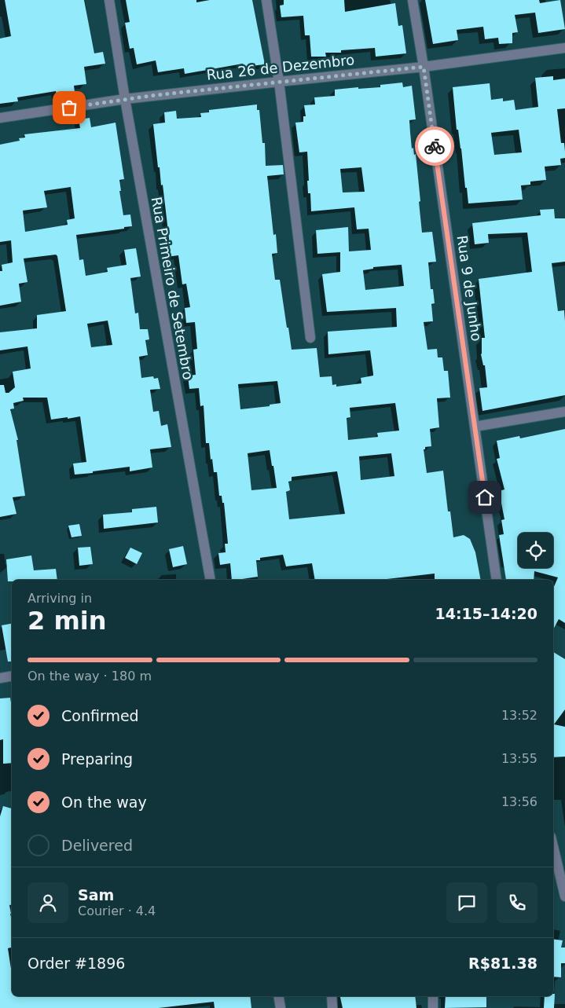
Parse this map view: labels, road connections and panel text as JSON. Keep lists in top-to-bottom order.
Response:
{
  "streets": {
    "street": ["Rua 26 de Dezembro", "Rua Primeiro de Setembro", "Rua 9 de Junho"]
  },
  "crossings": [
    ["Rua 26 de Dezembro", "Rua Primeiro de Setembro"],
    ["Rua 26 de Dezembro", "Rua 9 de Junho"]
  ],
  "page": {
    "heading": ["2 min", "Arriving in", "14:15–14:20"],
    "panel": [
      "Sam",
      "Courier · 4.4",
      "Order #1896",
      "R$81.38"
    ],
    "bar": "On the way · 180 m",
    "list": [
      ["Confirmed", "13:52"],
      ["Preparing", "13:55"],
      ["On the way", "13:56"],
      "Delivered"
    ]
  }
}
